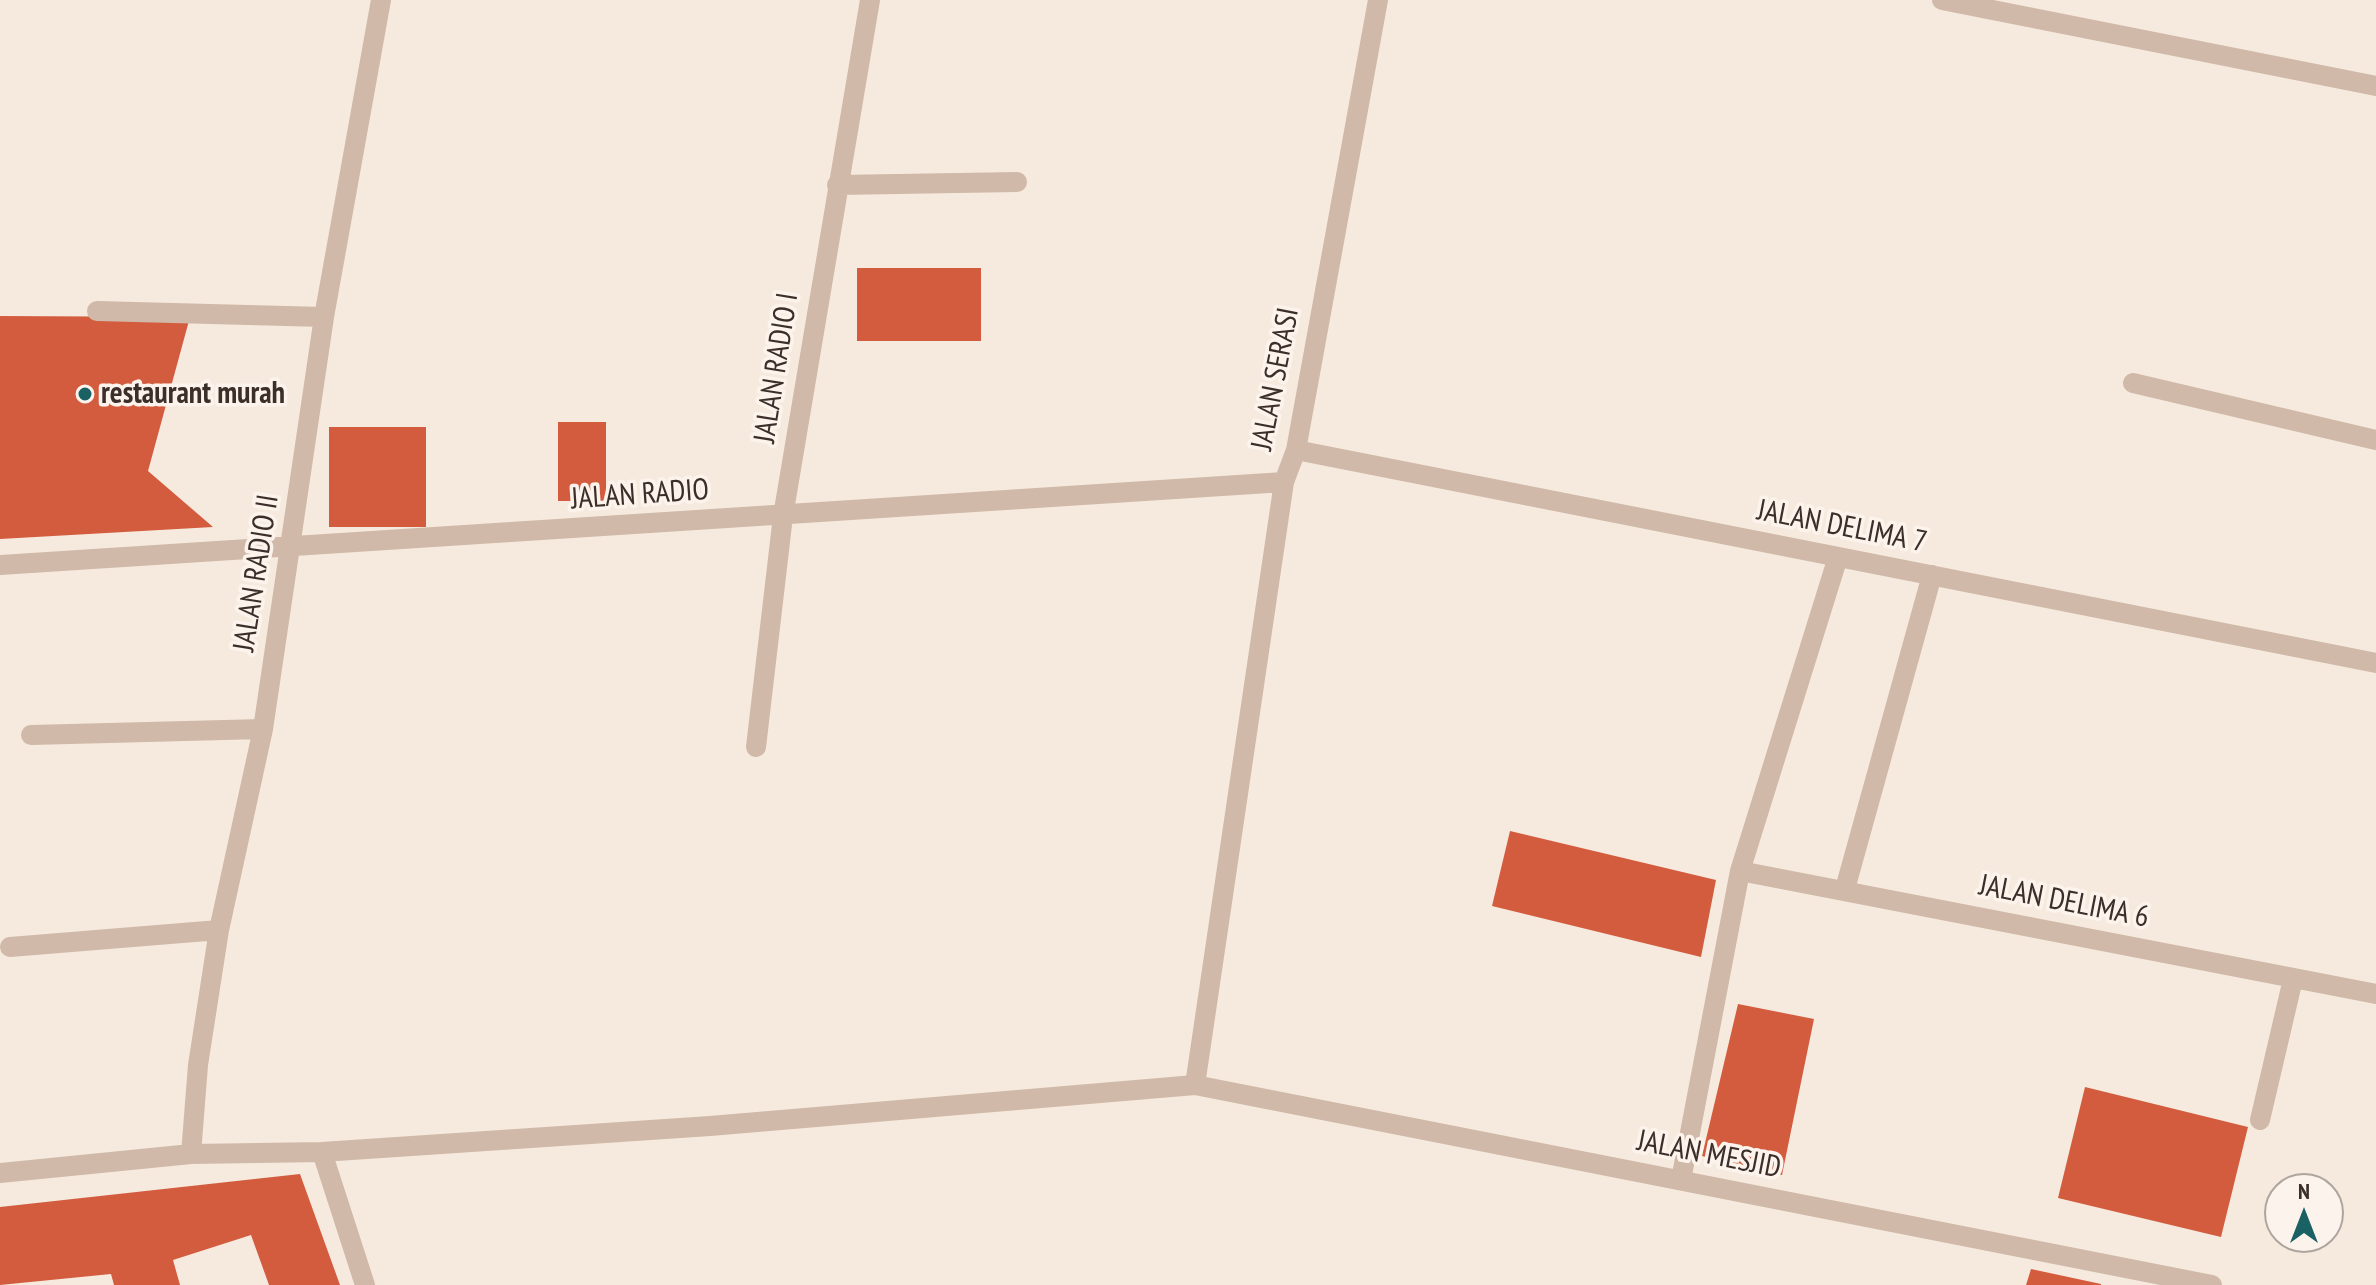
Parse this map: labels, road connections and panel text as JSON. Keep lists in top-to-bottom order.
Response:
{
  "streets": {
    "street": [
      "JALAN RADIO I",
      "JALAN SERASI",
      "JALAN RADIO",
      "JALAN DELIMA 7",
      "JALAN RADIO II",
      "JALAN DELIMA 6",
      "JALAN MESJID"
    ]
  },
  "crossings": [
    ["JALAN RADIO I", "JALAN RADIO"],
    ["JALAN SERASI", "JALAN RADIO"],
    ["JALAN SERASI", "JALAN DELIMA 7"],
    ["JALAN SERASI", "JALAN MESJID"],
    ["JALAN RADIO", "JALAN RADIO II"],
    ["JALAN RADIO II", "JALAN MESJID"]
  ],
  "places": ["restaurant murah"],
  "north": "top"
}
